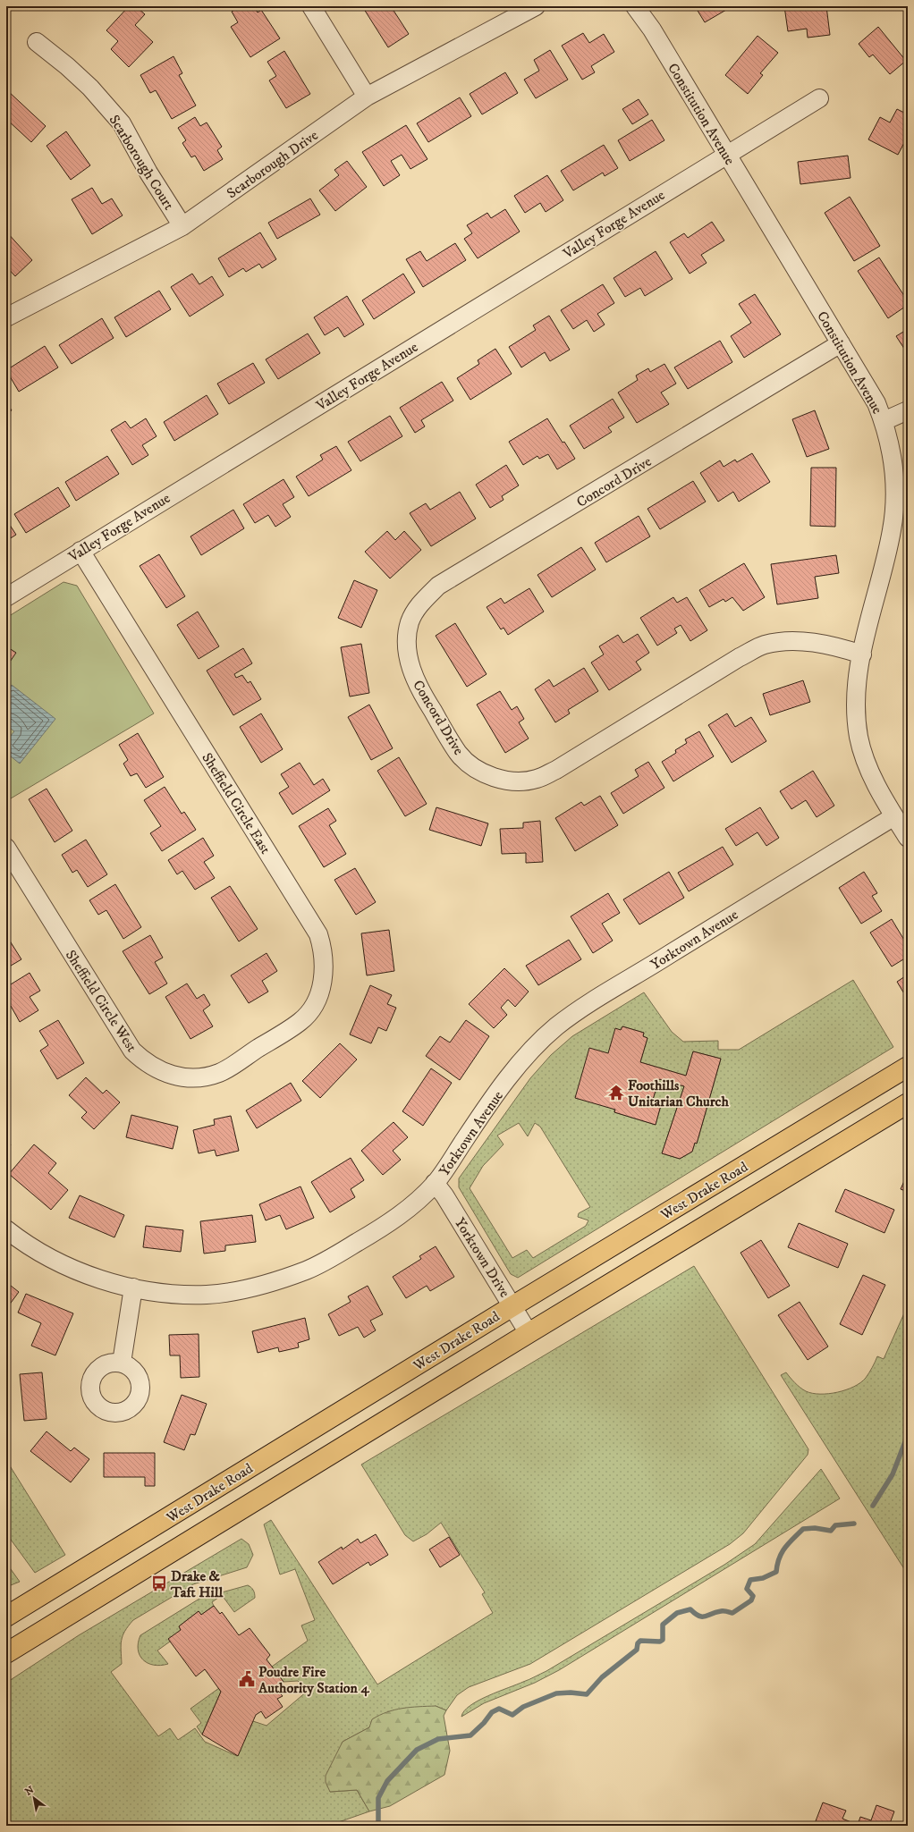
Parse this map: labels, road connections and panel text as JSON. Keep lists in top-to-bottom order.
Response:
{
  "streets": {
    "main road": ["West Drake Road"],
    "street": [
      "Constitution Avenue",
      "Scarborough Court",
      "Scarborough Drive",
      "Valley Forge Avenue",
      "Concord Drive",
      "Sheffield Circle East",
      "Yorktown Avenue",
      "Sheffield Circle West",
      "Yorktown Drive"
    ]
  },
  "crossings": [
    ["Constitution Avenue", "Valley Forge Avenue"],
    ["Constitution Avenue", "Concord Drive"],
    ["Constitution Avenue", "Yorktown Avenue"],
    ["Scarborough Court", "Scarborough Drive"],
    ["Valley Forge Avenue", "Sheffield Circle East"],
    ["Sheffield Circle East", "Sheffield Circle West"],
    ["Yorktown Avenue", "Yorktown Drive"],
    ["West Drake Road", "Yorktown Drive"]
  ],
  "places": {
    "temple": ["Foothills Unitarian Church"],
    "bus stop": ["Drake & Taft Hill"],
    "public building": ["Poudre Fire Authority Station 4"]
  },
  "north": "top left"
}
